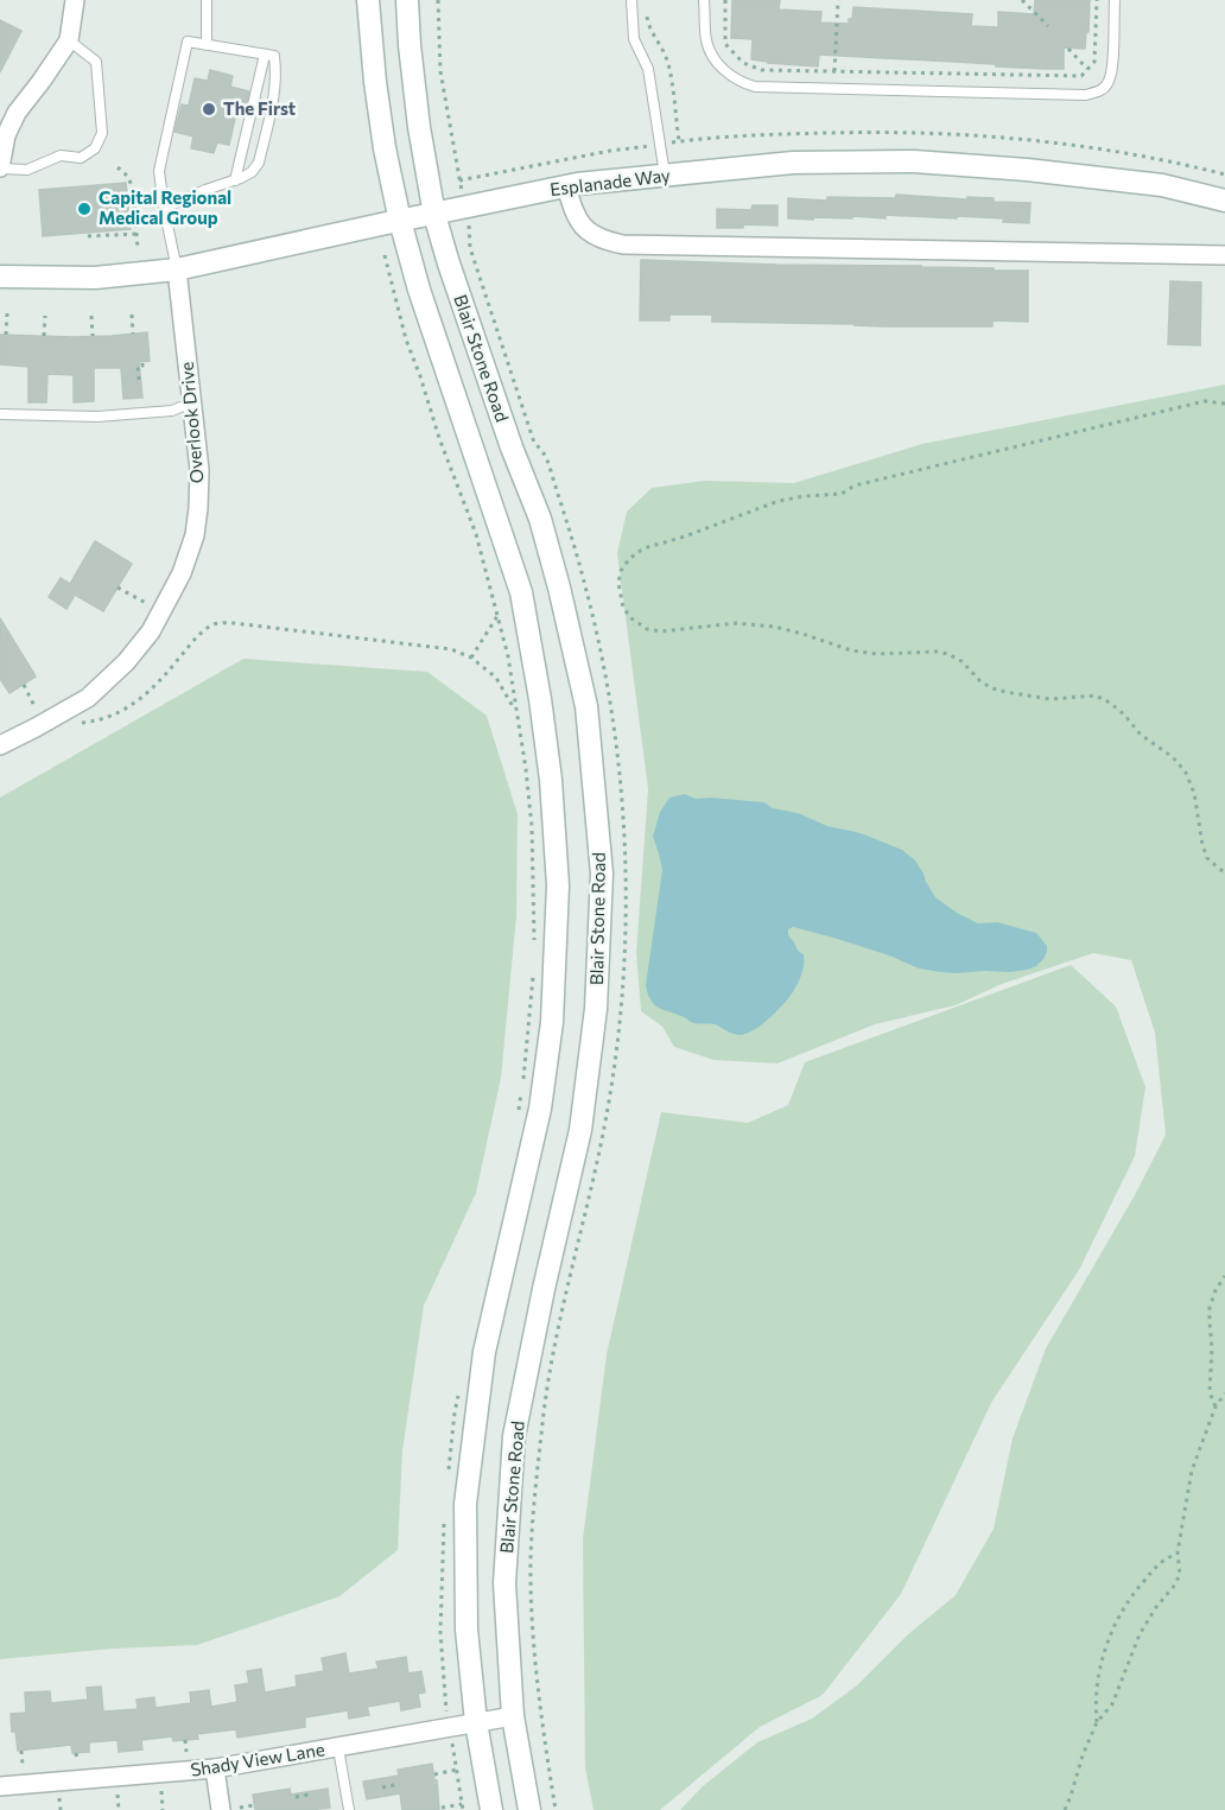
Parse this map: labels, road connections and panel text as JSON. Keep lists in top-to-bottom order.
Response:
{
  "streets": {
    "street": [
      "Esplanade Way",
      "Blair Stone Road",
      "Overlook Drive",
      "Shady View Lane"
    ]
  },
  "crossings": [
    ["Esplanade Way", "Blair Stone Road"],
    ["Esplanade Way", "Overlook Drive"],
    ["Blair Stone Road", "Shady View Lane"]
  ],
  "places": ["The First", "Capital Regional Medical Group"]
}
